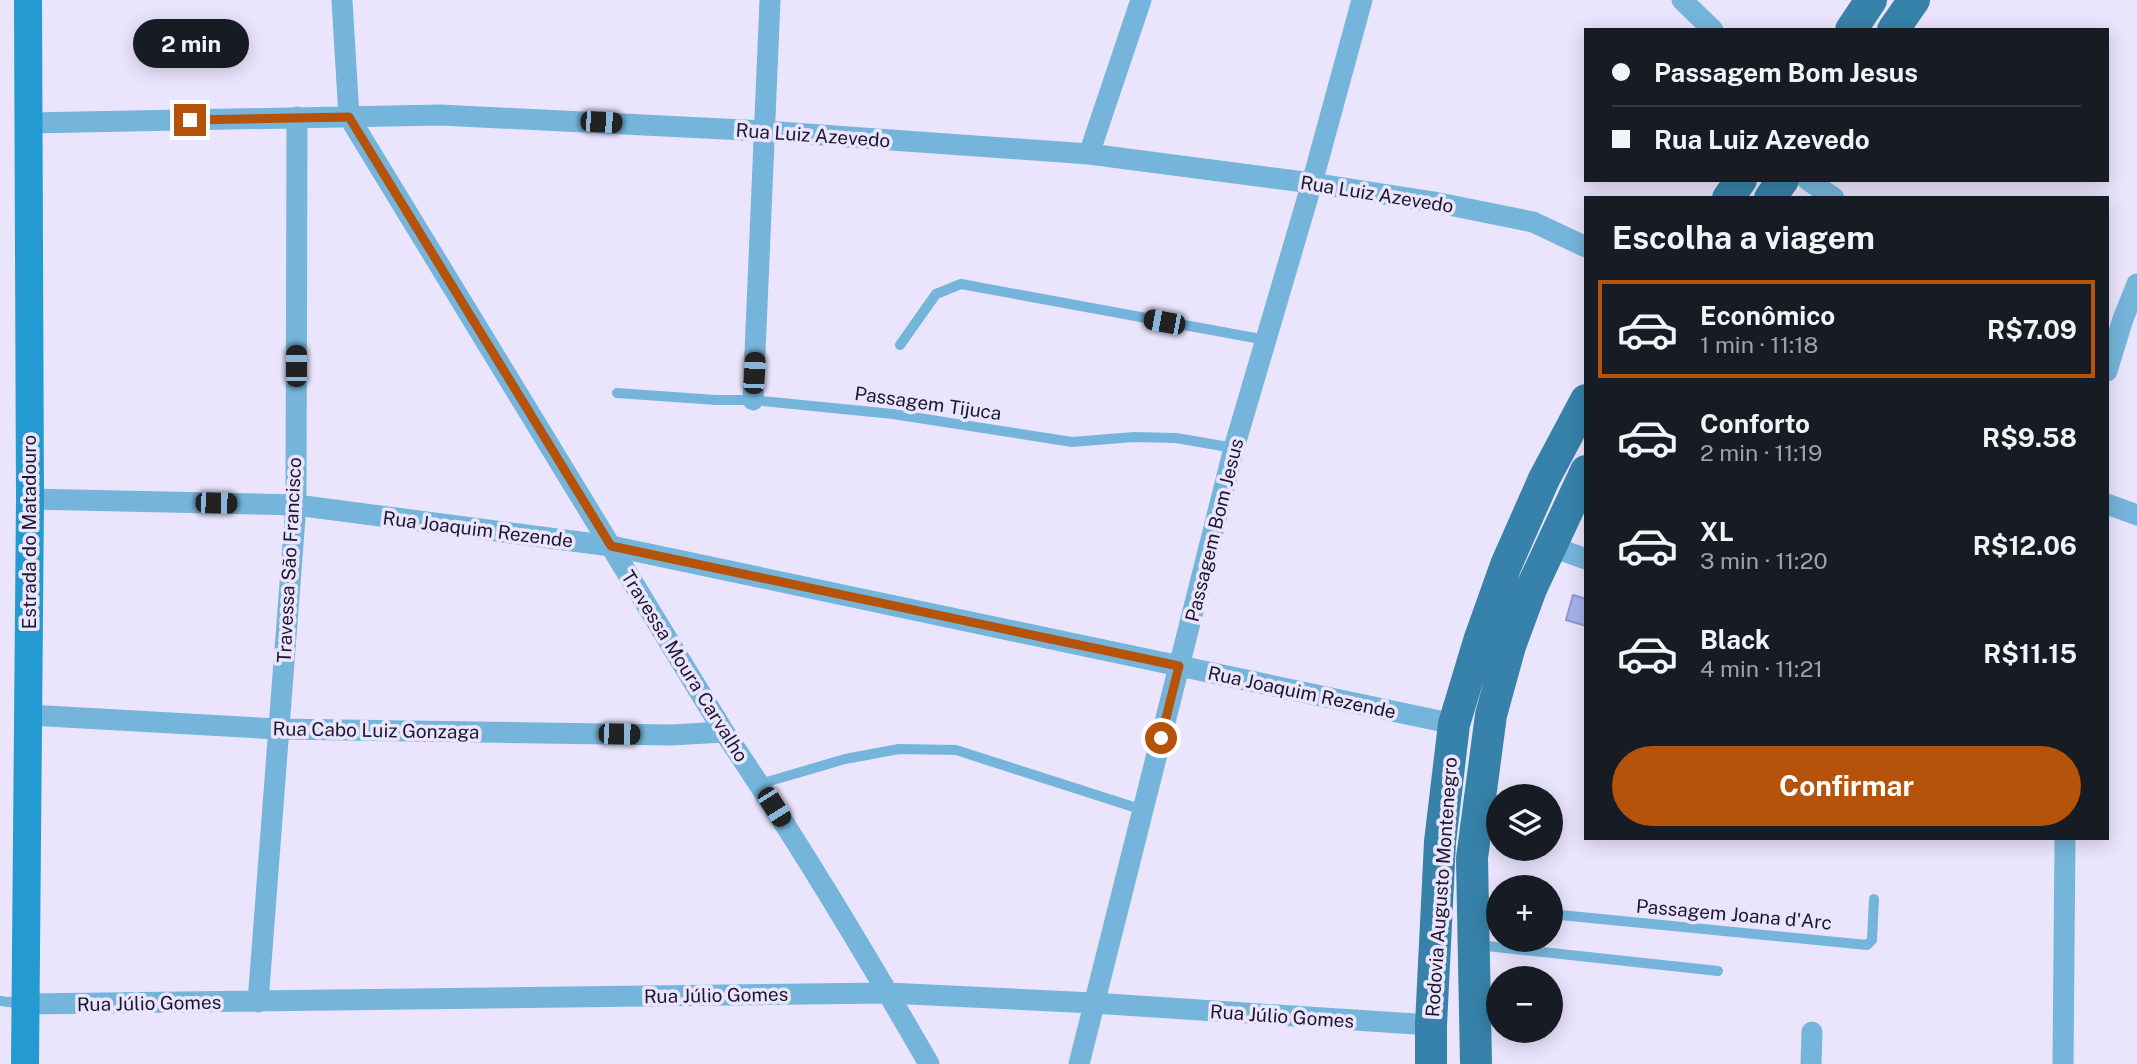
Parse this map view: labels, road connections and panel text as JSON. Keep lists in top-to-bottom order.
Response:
{
  "streets": {
    "main road": ["Estrada do Matadouro", "Rodovia Augusto Montenegro"],
    "street": [
      "Rua Luiz Azevedo",
      "Rua Joaquim Rezende",
      "Passagem Bom Jesus",
      "Travessa São Francisco",
      "Travessa Moura Carvalho",
      "Rua Cabo Luiz Gonzaga",
      "Rua Júlio Gomes"
    ],
    "lane": ["Passagem Tijuca", "Passagem Joana d'Arc"]
  },
  "crossings": [
    ["Rua Luiz Azevedo", "Passagem Bom Jesus"],
    ["Rua Luiz Azevedo", "Estrada do Matadouro"],
    ["Rua Luiz Azevedo", "Travessa São Francisco"],
    ["Rua Luiz Azevedo", "Travessa Moura Carvalho"],
    ["Passagem Tijuca", "Passagem Bom Jesus"],
    ["Rua Joaquim Rezende", "Passagem Bom Jesus"],
    ["Rua Joaquim Rezende", "Estrada do Matadouro"],
    ["Rua Joaquim Rezende", "Travessa São Francisco"],
    ["Rua Joaquim Rezende", "Travessa Moura Carvalho"],
    ["Rua Joaquim Rezende", "Rodovia Augusto Montenegro"],
    ["Passagem Bom Jesus", "Rua Júlio Gomes"],
    ["Estrada do Matadouro", "Rua Cabo Luiz Gonzaga"],
    ["Estrada do Matadouro", "Rua Júlio Gomes"],
    ["Travessa São Francisco", "Rua Cabo Luiz Gonzaga"],
    ["Travessa São Francisco", "Rua Júlio Gomes"],
    ["Travessa Moura Carvalho", "Rua Cabo Luiz Gonzaga"],
    ["Travessa Moura Carvalho", "Rua Júlio Gomes"],
    ["Rodovia Augusto Montenegro", "Rua Júlio Gomes"]
  ],
  "page": {
    "bubble": "2 min",
    "banner": ["Passagem Bom Jesus", "Rua Luiz Azevedo"],
    "heading": "Escolha a viagem",
    "list": [
      {
        "name": "Econômico",
        "note": "1 min · 11:18",
        "value": "R$7.09"
      },
      {
        "name": "Conforto",
        "note": "2 min · 11:19",
        "value": "R$9.58"
      },
      {
        "name": "XL",
        "note": "3 min · 11:20",
        "value": "R$12.06"
      },
      {
        "name": "Black",
        "note": "4 min · 11:21",
        "value": "R$11.15"
      }
    ],
    "buttons": "Confirmar",
    "map_buttons": ["+", "−"]
  }
}
